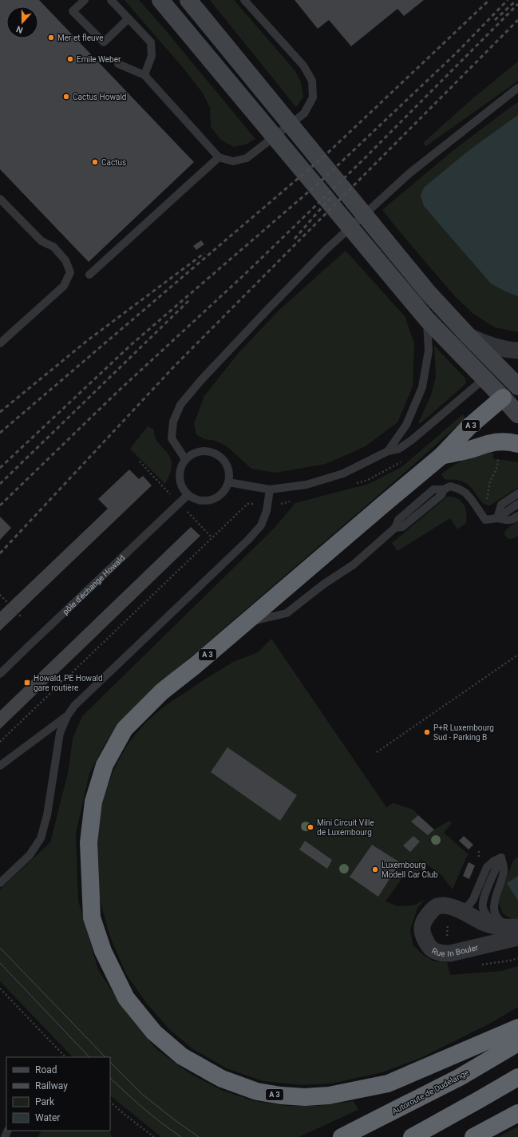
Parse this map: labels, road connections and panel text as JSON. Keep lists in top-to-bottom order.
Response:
{
  "streets": {
    "highway": ["A 3", "Autoroute de Dudelange"],
    "street": ["Rue In Bouler"],
    "lane": ["pôle d'échange Howald"]
  },
  "places": {
    "other": [
      "Mer et fleuve",
      "Emile Weber",
      "Cactus Howald",
      "Cactus",
      "P+R Luxembourg Sud - Parking B",
      "Mini Circuit Ville de Luxembourg",
      "Luxembourg Modell Car Club"
    ],
    "transit": ["Howald, PE Howald gare routière"]
  },
  "legend": [
    "Road",
    "Railway",
    "Park",
    "Water"
  ],
  "north": "bottom"
}
